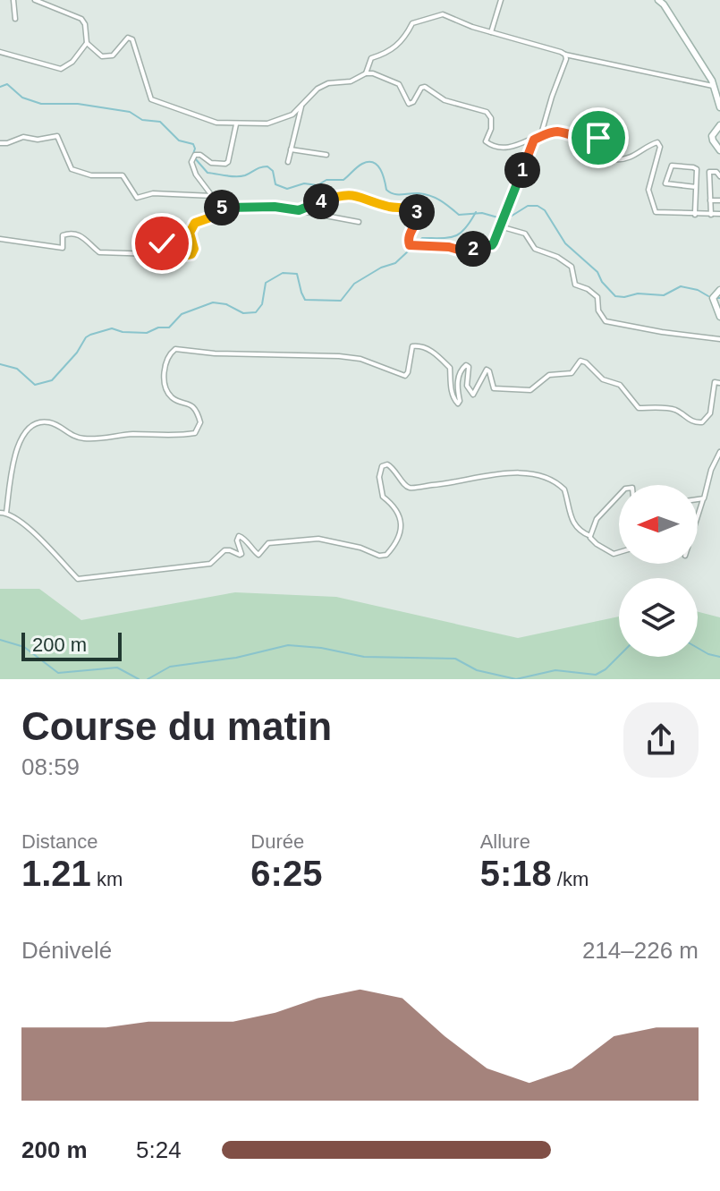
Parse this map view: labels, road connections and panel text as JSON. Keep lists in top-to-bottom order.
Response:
{
  "scale_bar": "200 m",
  "north": "left",
  "page": {
    "pins": [
      "1",
      "4",
      "5",
      "3",
      "2"
    ],
    "scale": "200 m",
    "heading": ["Course du matin", "08:59"],
    "stats": [
      ["Distance", "1.21 km"],
      ["Durée", "6:25"],
      ["Allure", "5:18 /km"]
    ],
    "chart": ["Dénivelé", "214–226 m"],
    "list": [
      {
        "name": "200 m",
        "note": "5:24"
      }
    ]
  }
}
